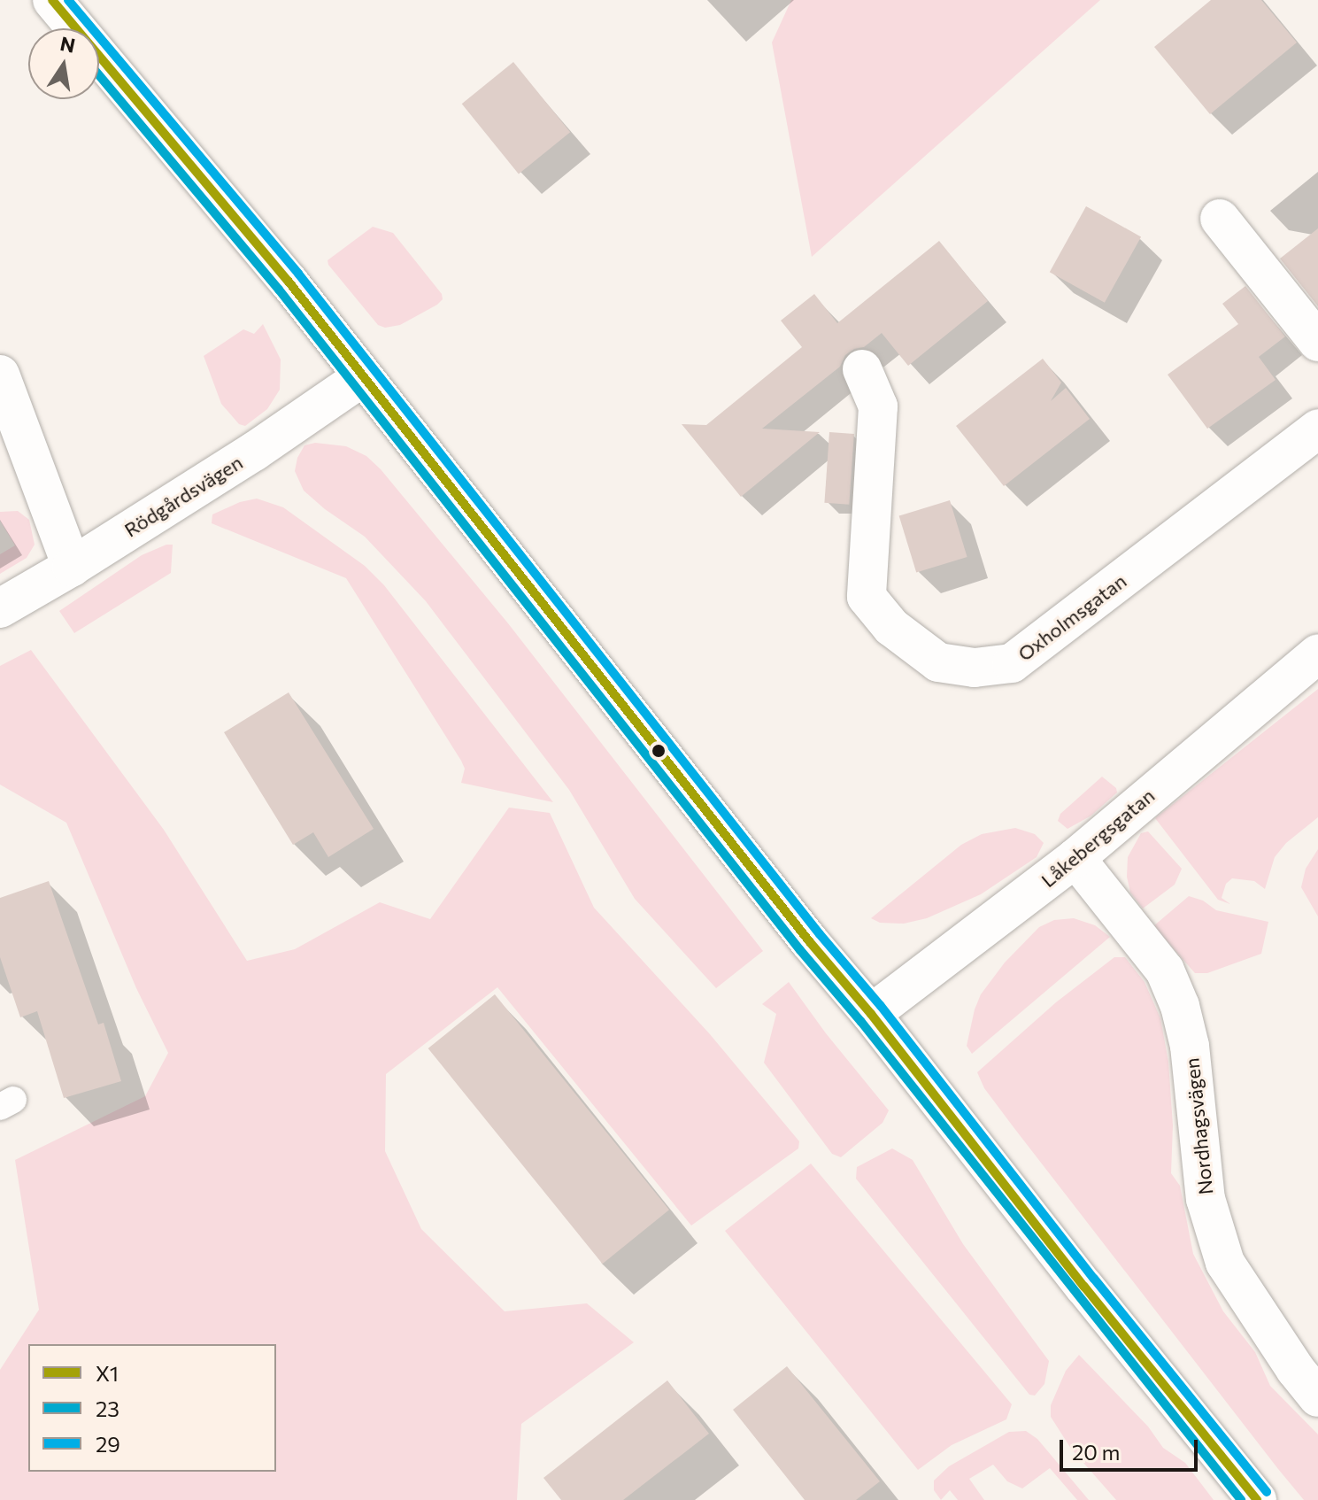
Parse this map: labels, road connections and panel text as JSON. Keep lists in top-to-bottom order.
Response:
{
  "streets": {
    "street": [
      "Rödgårdsvägen",
      "Oxholmsgatan",
      "Låkebergsgatan",
      "Nordhagsvägen"
    ]
  },
  "crossings": [
    ["Låkebergsgatan", "Nordhagsvägen"]
  ],
  "lines": ["transit line X1", "transit line 29", "transit line 23"],
  "legend": ["X1", "23", "29"],
  "scale_bar": "20 m",
  "north": "top"
}
